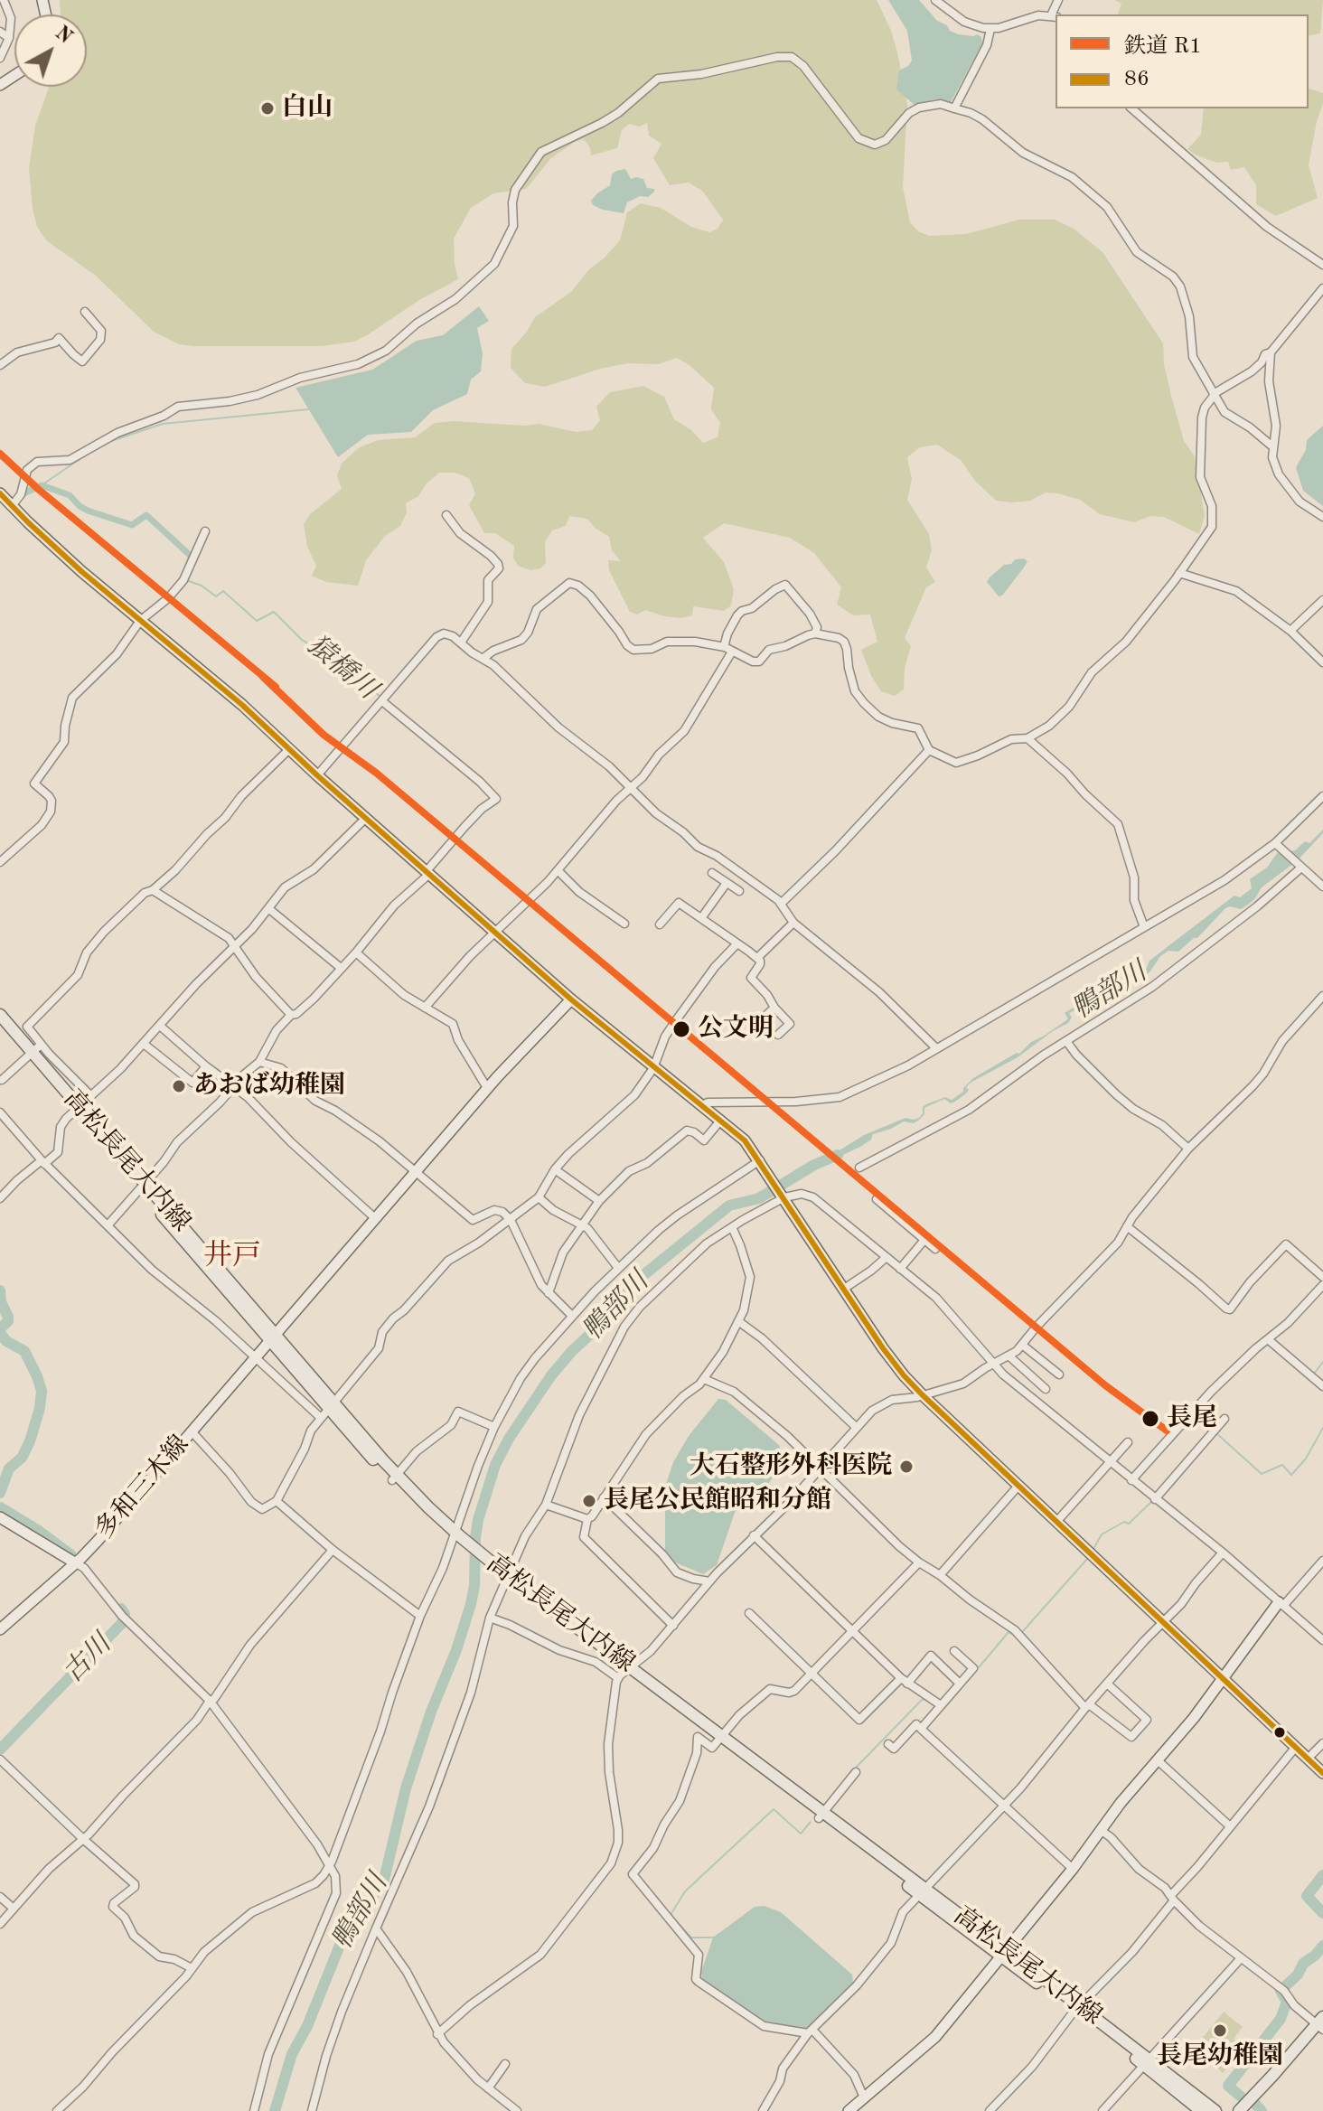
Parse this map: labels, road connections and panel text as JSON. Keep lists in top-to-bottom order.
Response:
{
  "streets": {
    "main road": ["高松長尾大内線"],
    "street": ["多和三木線"]
  },
  "crossings": [
    ["高松長尾大内線", "多和三木線"]
  ],
  "districts": ["井戸"],
  "water": ["猿橋川", "鴨部川", "古川"],
  "places": [
    "白山",
    "公文明",
    "あおば幼稚園",
    "長尾",
    "大石整形外科医院",
    "長尾公民館昭和分館",
    "長尾幼稚園"
  ],
  "lines": ["rail line R1", "transit line 86"],
  "legend": ["鉄道 R1", "86"],
  "north": "top right"
}
